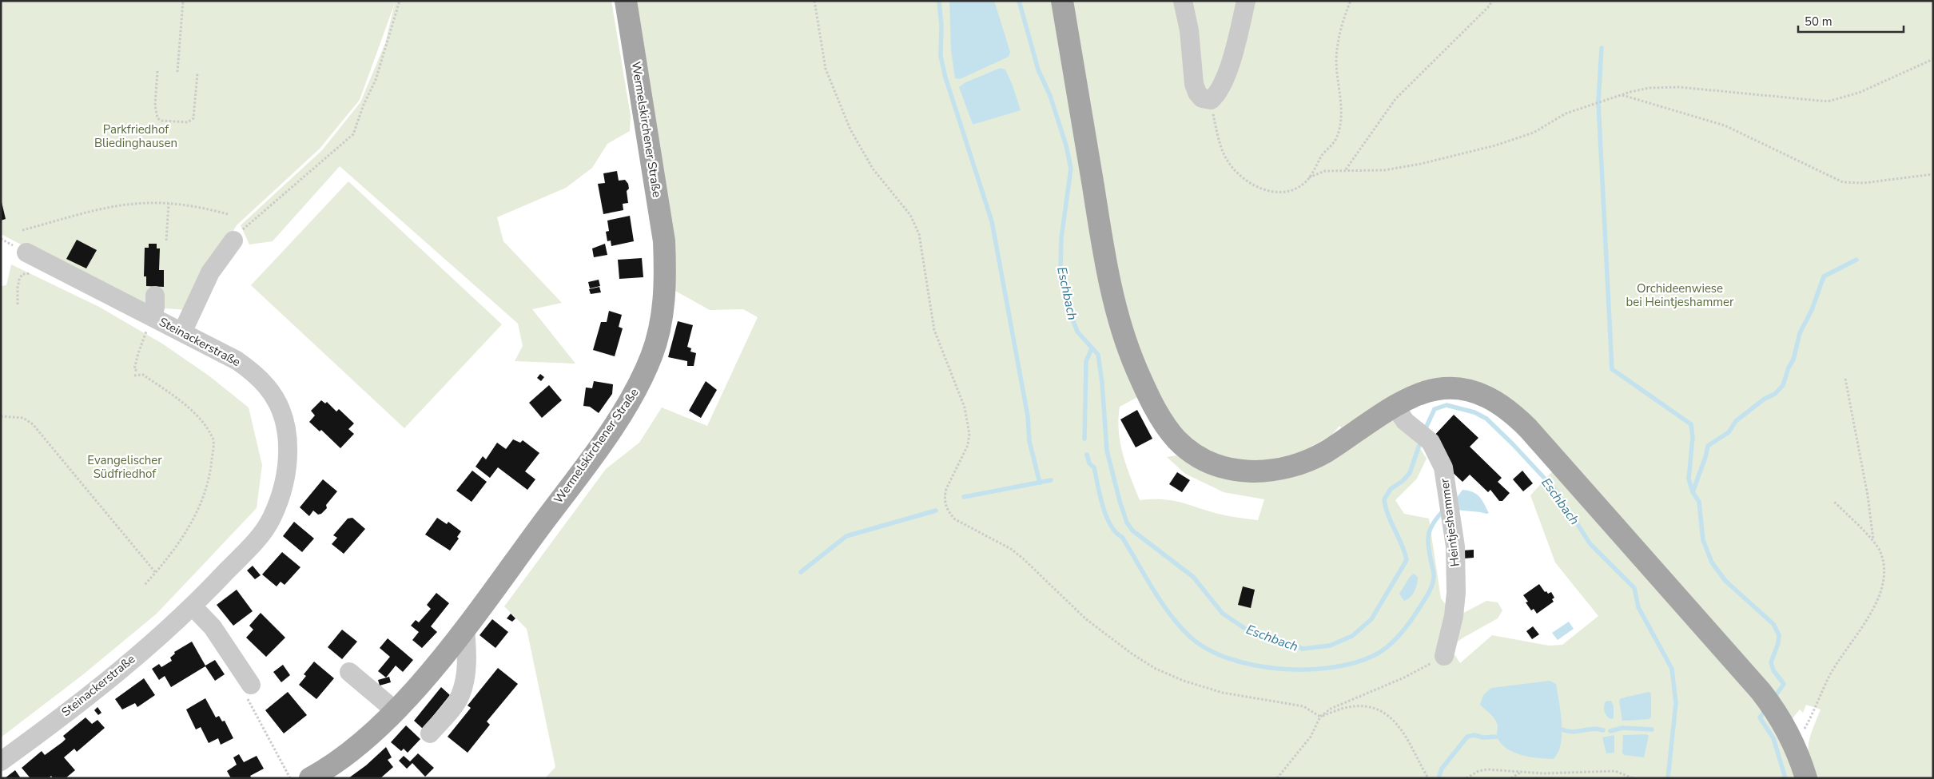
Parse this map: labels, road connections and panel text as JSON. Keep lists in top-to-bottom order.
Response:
{
  "streets": {
    "main road": ["Wermelskirchener Straße"],
    "street": ["Steinackerstraße", "Heintjeshammer"]
  },
  "water": ["Eschbach"],
  "parks": ["Parkfriedhof Bliedinghausen", "Orchideenwiese bei Heintjeshammer", "Evangelischer Südfriedhof"],
  "scale_bar": "50 m"
}
